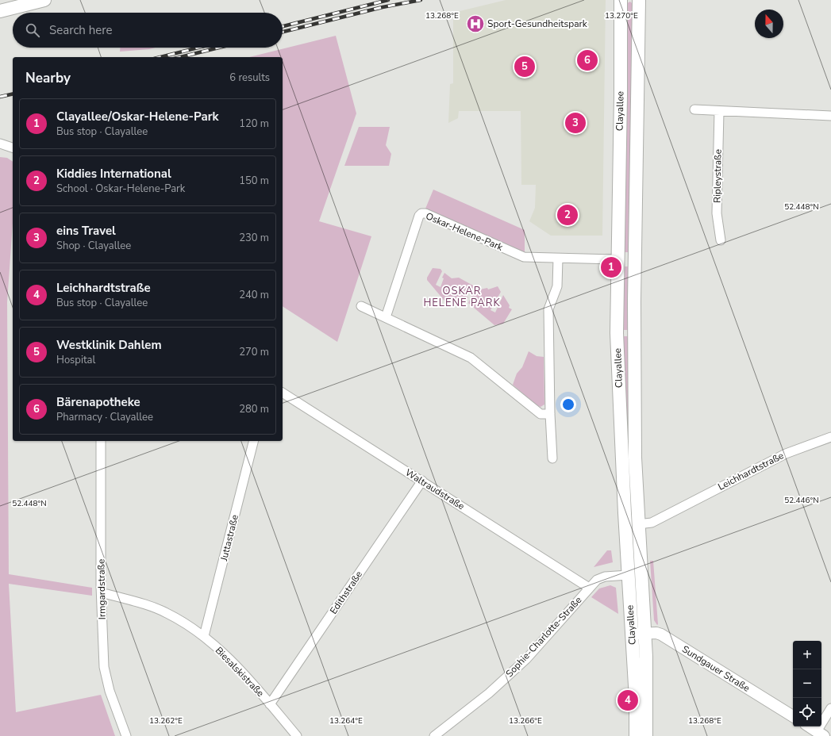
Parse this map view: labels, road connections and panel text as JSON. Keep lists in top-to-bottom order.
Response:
{
  "streets": {
    "main road": ["Clayallee"],
    "street": [
      "Ripleystraße",
      "Oskar-Helene-Park",
      "Leichhardtstraße",
      "Waltraudstraße",
      "Juttastraße",
      "Irmgardstraße",
      "Edithstraße",
      "Sophie-Charlotte-Straße",
      "Sundgauer Straße",
      "Biesalskistraße"
    ]
  },
  "crossings": [
    ["Clayallee", "Oskar-Helene-Park"],
    ["Clayallee", "Leichhardtstraße"],
    ["Clayallee", "Sophie-Charlotte-Straße"],
    ["Clayallee", "Sundgauer Straße"],
    ["Waltraudstraße", "Edithstraße"],
    ["Waltraudstraße", "Sophie-Charlotte-Straße"],
    ["Juttastraße", "Biesalskistraße"],
    ["Irmgardstraße", "Biesalskistraße"],
    ["Edithstraße", "Biesalskistraße"]
  ],
  "districts": ["OSKAR HELENE PARK"],
  "places": {
    "hospital": ["Sport-Gesundheitspark"]
  },
  "north": "top",
  "page": {
    "search": "Search here",
    "pins": [
      "6",
      "5",
      "3",
      "2",
      "1",
      "4"
    ],
    "heading": ["Nearby", "6 results"],
    "list": [
      {
        "mark": "1",
        "name": "Clayallee/Oskar-Helene-Park",
        "note": "Bus stop · Clayallee",
        "value": "120 m"
      },
      {
        "mark": "2",
        "name": "Kiddies International",
        "note": "School · Oskar-Helene-Park",
        "value": "150 m"
      },
      {
        "mark": "3",
        "name": "eins Travel",
        "note": "Shop · Clayallee",
        "value": "230 m"
      },
      {
        "mark": "4",
        "name": "Leichhardtstraße",
        "note": "Bus stop · Clayallee",
        "value": "240 m"
      },
      {
        "mark": "5",
        "name": "Westklinik Dahlem",
        "note": "Hospital",
        "value": "270 m"
      },
      {
        "mark": "6",
        "name": "Bärenapotheke",
        "note": "Pharmacy · Clayallee",
        "value": "280 m"
      }
    ],
    "map_buttons": ["+", "−"]
  },
  "coordinates": [
    "13.268°E",
    "13.270°E",
    "52.448°N",
    "52.446°N",
    "13.262°E",
    "13.264°E",
    "13.266°E"
  ]
}
